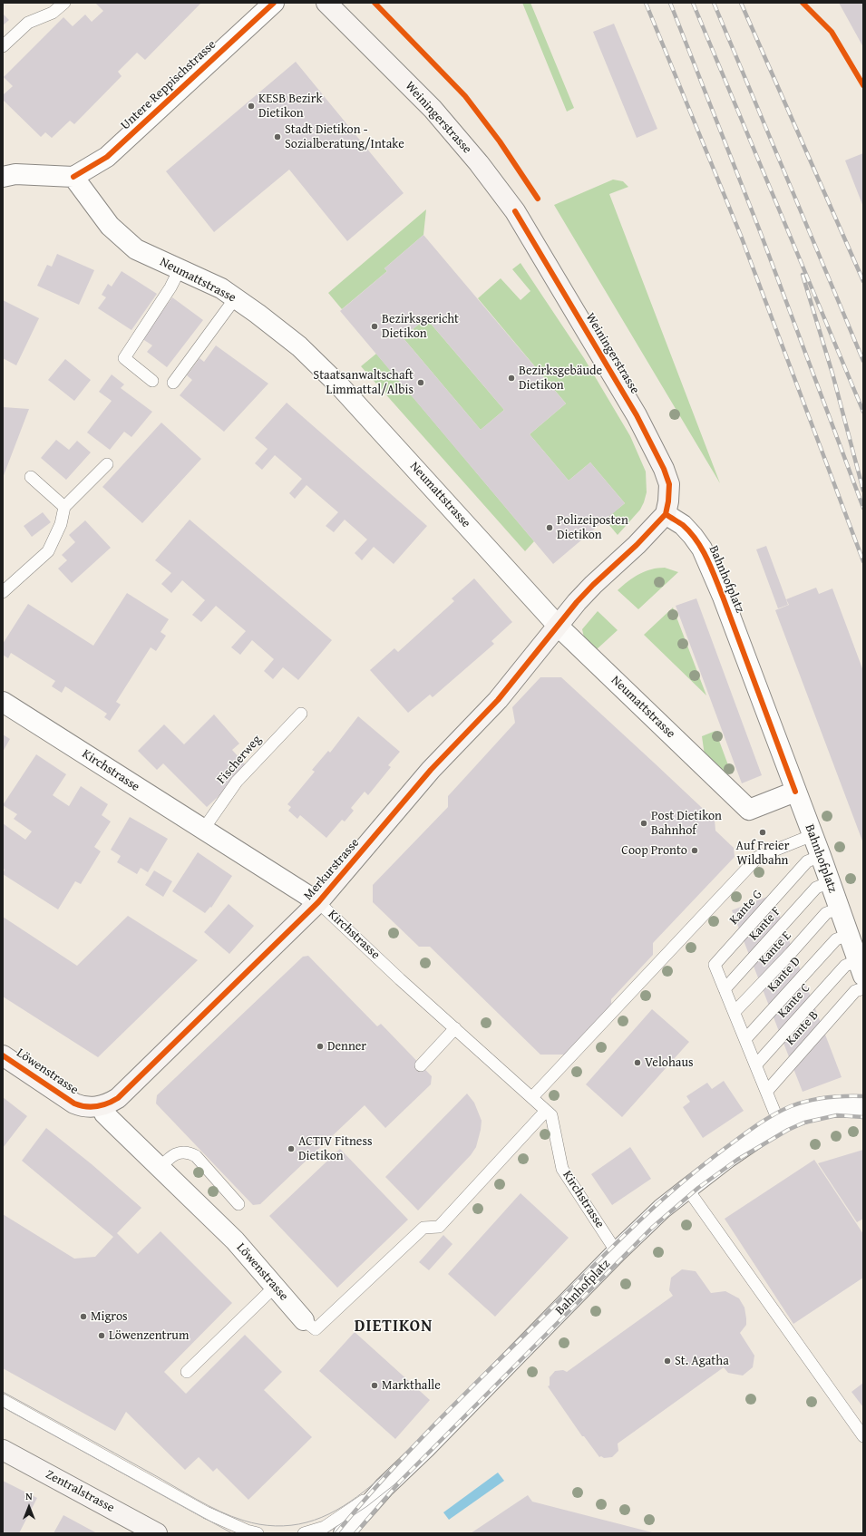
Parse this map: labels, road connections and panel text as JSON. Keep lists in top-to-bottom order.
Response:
{
  "streets": {
    "street": [
      "Untere Reppischstrasse",
      "Weiningerstrasse",
      "Neumattstrasse",
      "Bahnhofplatz",
      "Kirchstrasse",
      "Merkurstrasse",
      "Löwenstrasse",
      "Zentralstrasse"
    ],
    "lane": [
      "Fischerweg",
      "Kante G",
      "Kante F",
      "Kante E",
      "Kante D",
      "Kante C",
      "Kante B"
    ]
  },
  "crossings": [
    ["Untere Reppischstrasse", "Neumattstrasse"],
    ["Weiningerstrasse", "Bahnhofplatz"],
    ["Neumattstrasse", "Bahnhofplatz"],
    ["Neumattstrasse", "Merkurstrasse"],
    ["Bahnhofplatz", "Kirchstrasse"],
    ["Bahnhofplatz", "Kante G"],
    ["Bahnhofplatz", "Kante F"],
    ["Bahnhofplatz", "Kante E"],
    ["Bahnhofplatz", "Kante D"],
    ["Bahnhofplatz", "Kante C"],
    ["Fischerweg", "Kirchstrasse"],
    ["Kirchstrasse", "Merkurstrasse"],
    ["Merkurstrasse", "Löwenstrasse"],
    ["Kante G", "Kante F"]
  ],
  "districts": ["DIETIKON"],
  "places": [
    "KESB Bezirk Dietikon",
    "Stadt Dietikon - Sozialberatung/Intake",
    "Bezirksgericht Dietikon",
    "Bezirksgebäude Dietikon",
    "Staatsanwaltschaft Limmattal/Albis",
    "Polizeiposten Dietikon",
    "Post Dietikon Bahnhof",
    "Auf Freier Wildbahn",
    "Coop Pronto",
    "Denner",
    "Velohaus",
    "ACTIV Fitness Dietikon",
    "Migros",
    "Löwenzentrum",
    "St. Agatha",
    "Markthalle"
  ],
  "north": "top"
}
